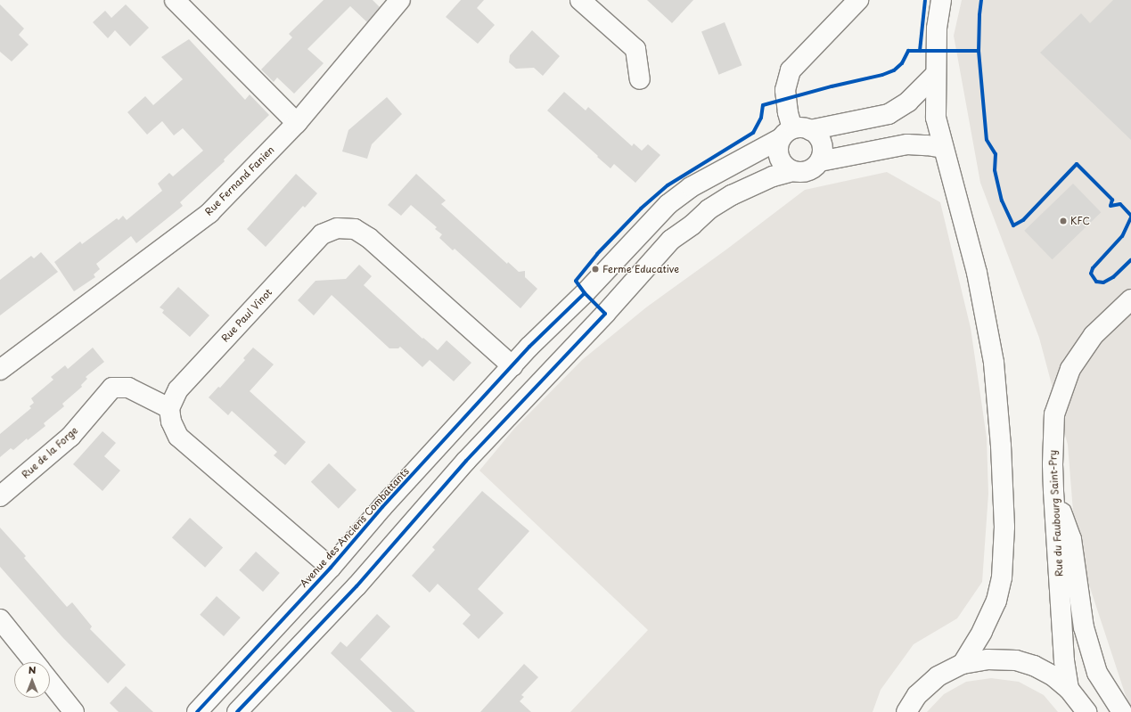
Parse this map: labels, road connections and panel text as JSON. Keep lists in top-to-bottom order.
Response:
{
  "streets": {
    "main road": [
      "Rue Fernand Fanien",
      "Rue Paul Vinot",
      "Rue de la Forge",
      "Rue du Faubourg Saint-Pry",
      "Avenue des Anciens Combattants"
    ]
  },
  "crossings": [
    ["Rue Paul Vinot", "Rue de la Forge"],
    ["Rue Paul Vinot", "Avenue des Anciens Combattants"]
  ],
  "places": ["KFC", "Ferme Educative"],
  "north": "top"
}
